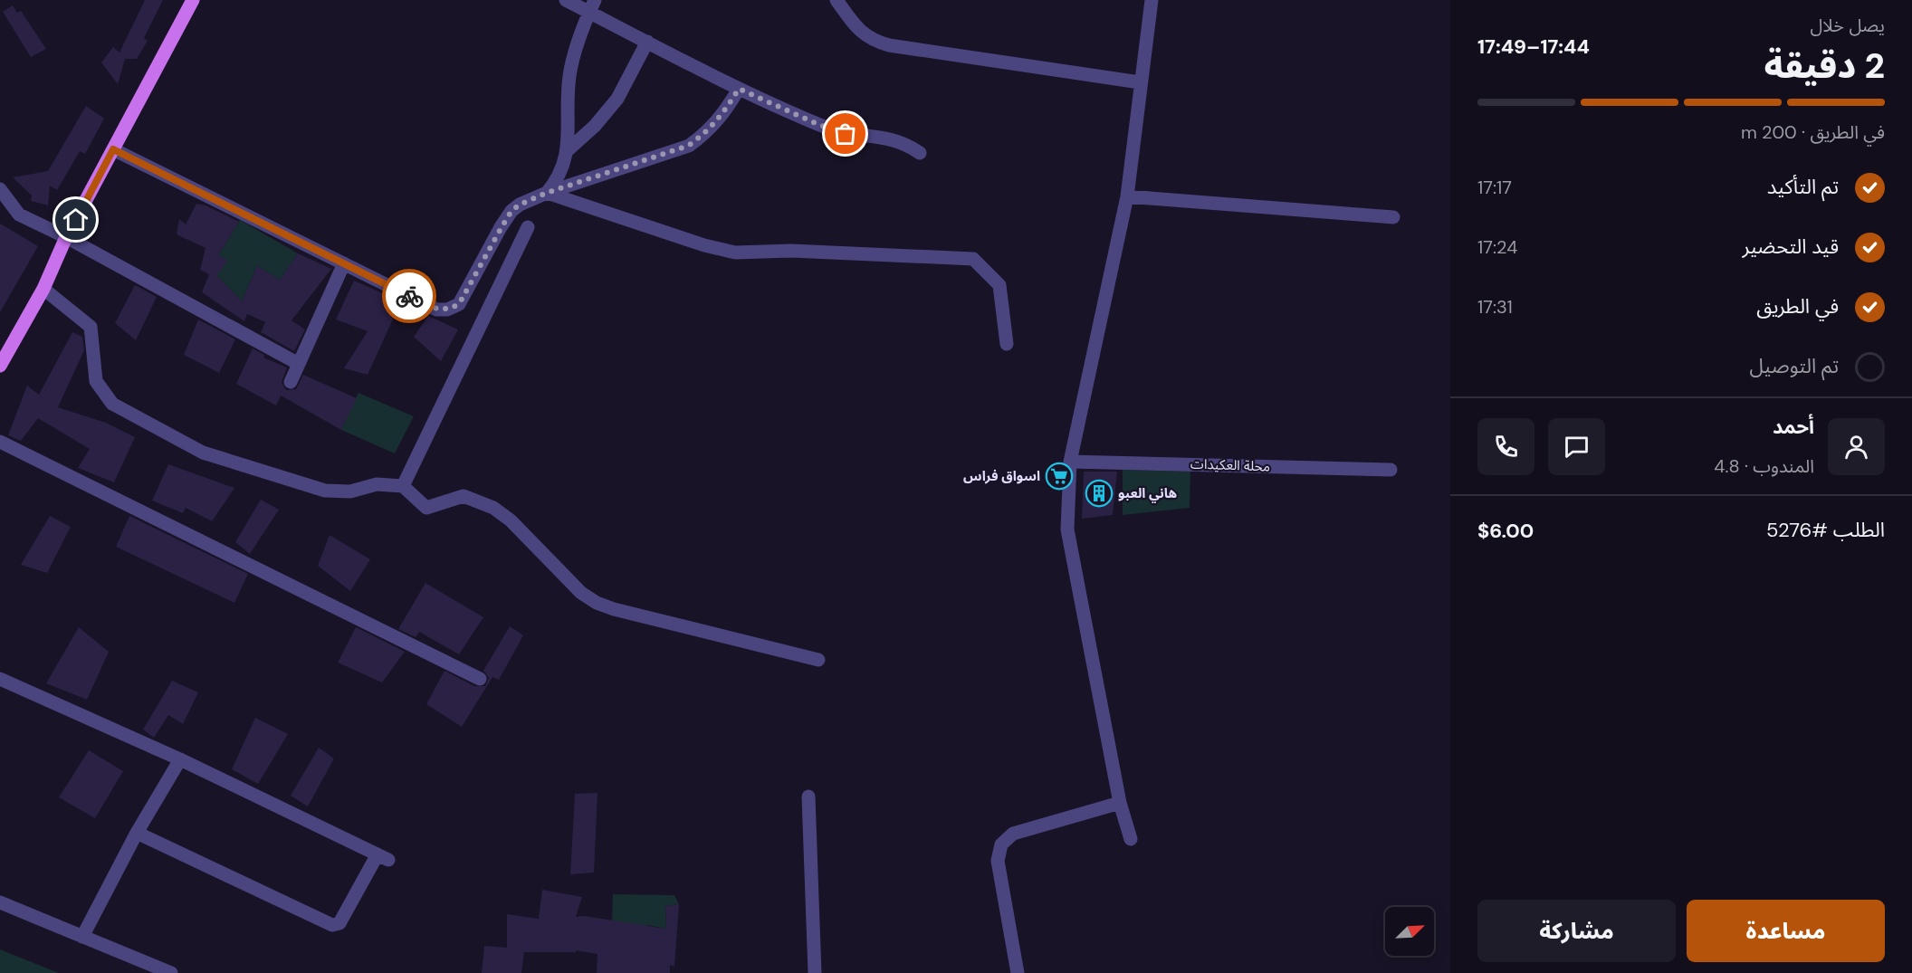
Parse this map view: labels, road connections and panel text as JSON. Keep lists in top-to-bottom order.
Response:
{
  "streets": {
    "street": ["محلة العكيدات"]
  },
  "places": {
    "supermarket": ["اسواق فراس"],
    "building": ["هاني العبو"]
  },
  "north": "top right",
  "page": {
    "heading": ["2 دقيقة", "يصل خلال", "17:44–17:49"],
    "panel": [
      "أحمد",
      "المندوب · 4.8",
      "الطلب #5276",
      "$6.00"
    ],
    "bar": "في الطريق · 200 m",
    "list": [
      ["تم التأكيد", "17:17"],
      ["قيد التحضير", "17:24"],
      ["في الطريق", "17:31"],
      "تم التوصيل"
    ],
    "buttons": ["مساعدة", "مشاركة"]
  }
}
